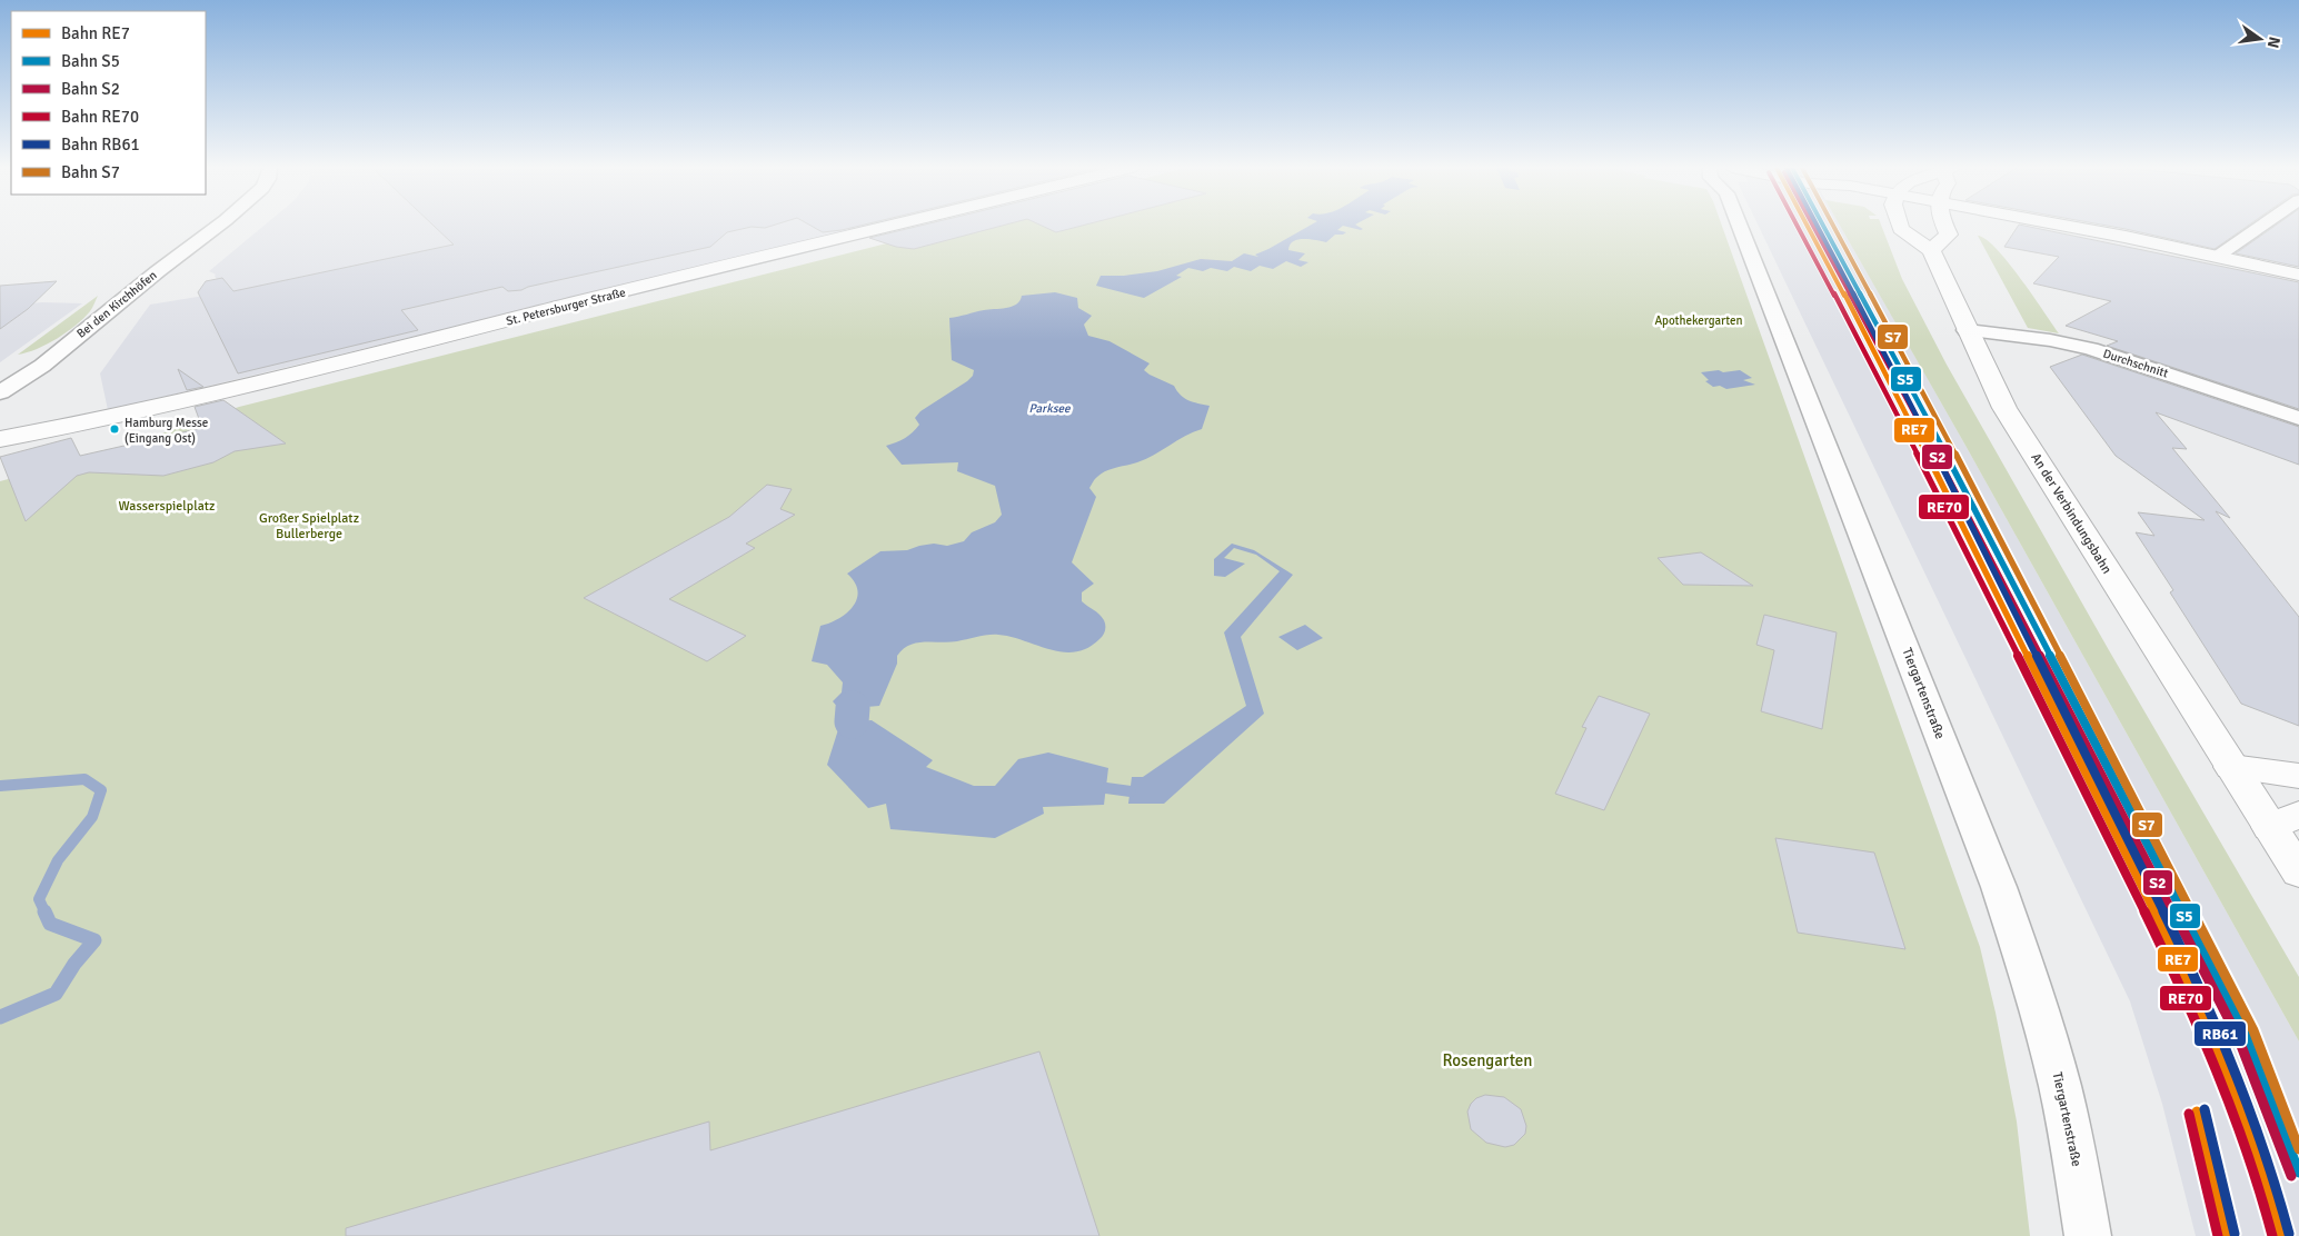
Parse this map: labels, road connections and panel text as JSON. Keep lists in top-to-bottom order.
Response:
{
  "streets": {
    "main road": ["St. Petersburger Straße", "An der Verbindungsbahn"],
    "street": ["Bei den Kirchhöfen", "Durchschnitt", "Tiergartenstraße"]
  },
  "crossings": [
    ["Durchschnitt", "An der Verbindungsbahn"]
  ],
  "water": ["Parksee"],
  "parks": [
    "Apothekergarten",
    "Wasserspielplatz",
    "Großer Spielplatz Bullerberge",
    "Rosengarten"
  ],
  "places": ["Hamburg Messe (Eingang Ost)"],
  "lines": [
    "rail line RE7",
    "rail line S5",
    "rail line S2",
    "rail line RE70",
    "rail line RB61",
    "rail line S7"
  ],
  "legend": [
    "Bahn RE7",
    "Bahn S5",
    "Bahn S2",
    "Bahn RE70",
    "Bahn RB61",
    "Bahn S7"
  ],
  "north": "right"
}
